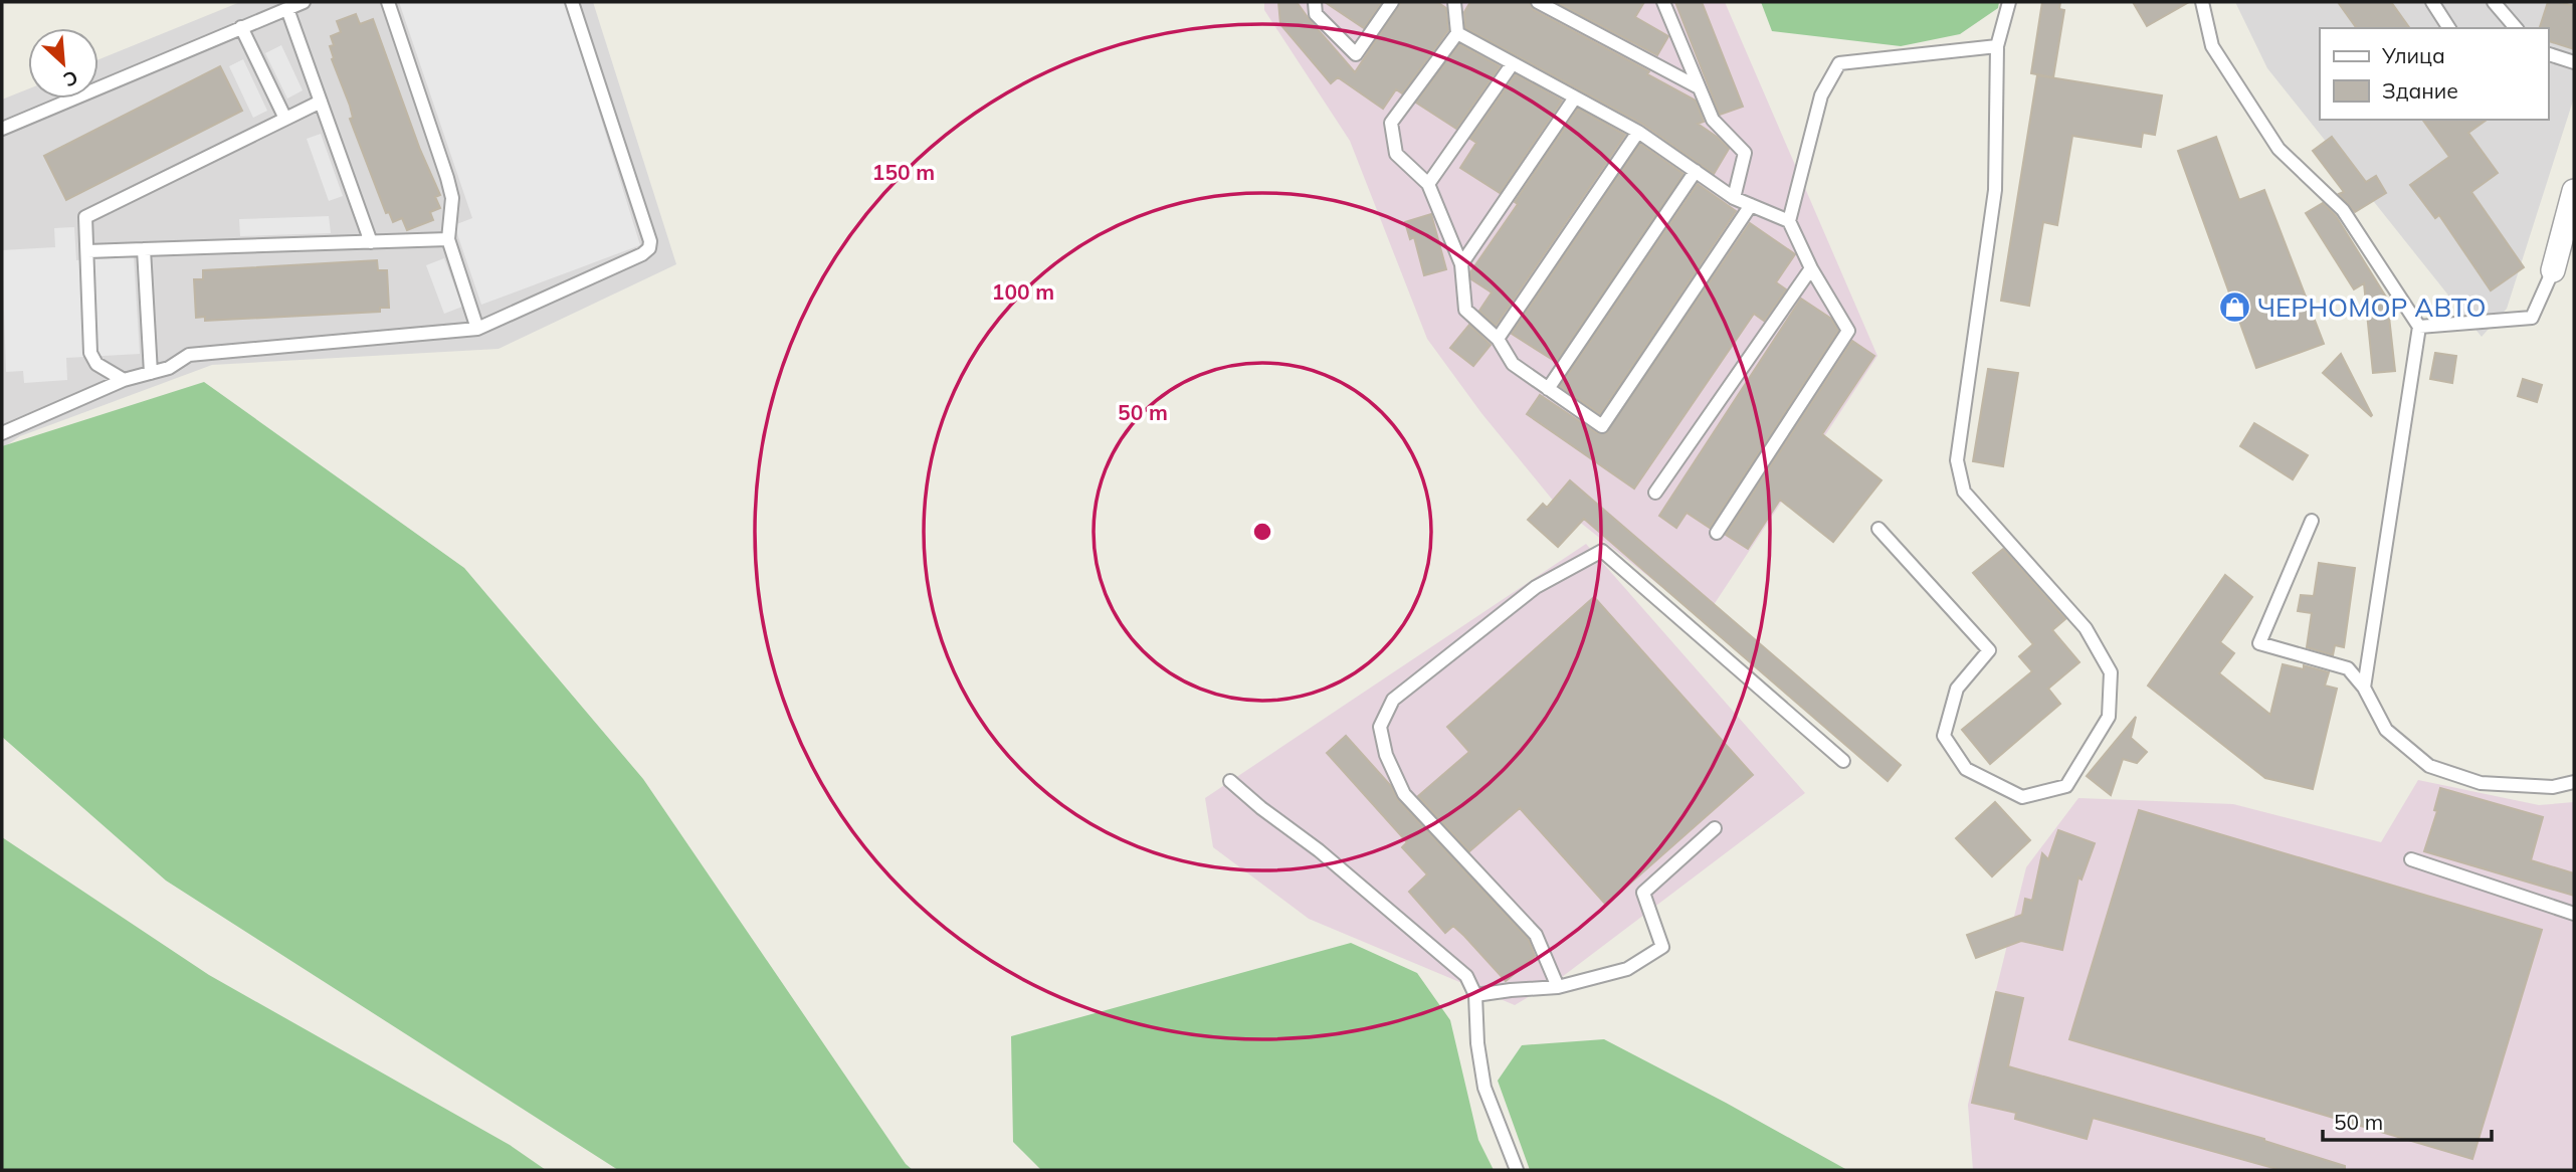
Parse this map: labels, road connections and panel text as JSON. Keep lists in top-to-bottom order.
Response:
{
  "places": {
    "shop": ["ЧЕРНОМОР АВТО"]
  },
  "legend": ["Улица", "Здание"],
  "scale_bar": "50 m",
  "north": "bottom right",
  "rings": ["150 m", "100 m", "50 m"]
}
